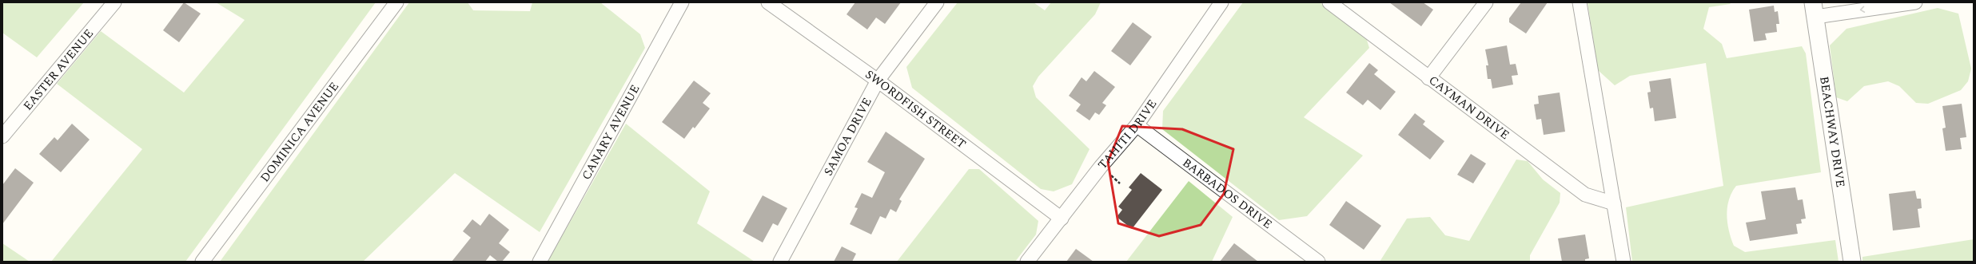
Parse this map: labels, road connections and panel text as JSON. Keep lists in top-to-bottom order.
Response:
{
  "streets": {
    "street": [
      "EASTER AVENUE",
      "CAYMAN DRIVE",
      "SWORDFISH STREET",
      "CANARY AVENUE",
      "BEACHWAY DRIVE",
      "DOMINICA AVENUE",
      "TAHITI DRIVE",
      "SAMOA DRIVE",
      "BARBADOS DRIVE"
    ]
  },
  "crossings": [
    ["SWORDFISH STREET", "TAHITI DRIVE"],
    ["SWORDFISH STREET", "SAMOA DRIVE"],
    ["TAHITI DRIVE", "BARBADOS DRIVE"]
  ]
}
